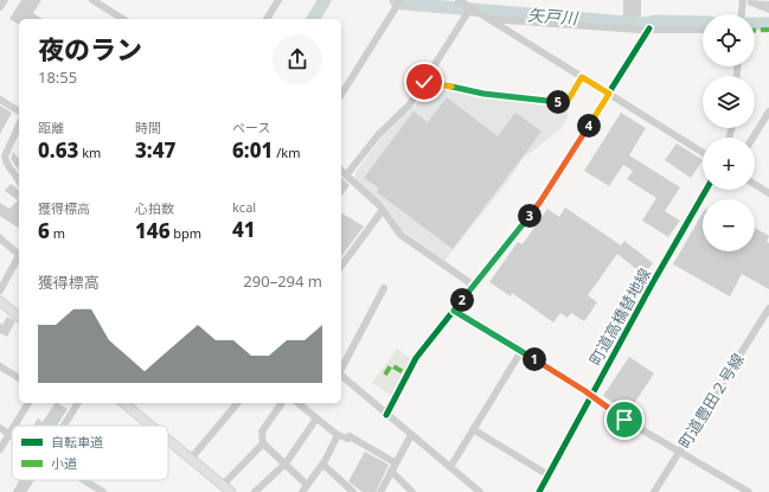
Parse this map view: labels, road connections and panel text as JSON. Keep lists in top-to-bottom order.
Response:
{
  "streets": {
    "street": ["町道高橋替地線", "町道豊田２号線"]
  },
  "water": ["矢戸川"],
  "legend": ["自転車道", "小道"],
  "page": {
    "map_buttons": ["+", "−"],
    "heading": ["夜のラン", "18:55"],
    "pins": [
      "5",
      "4",
      "3",
      "2",
      "1"
    ],
    "stats": [
      ["距離", "0.63 km"],
      ["時間", "3:47"],
      ["ペース", "6:01 /km"],
      ["獲得標高", "6 m"],
      ["心拍数", "146 bpm"],
      ["kcal", "41"]
    ],
    "chart": ["獲得標高", "290–294 m"]
  }
}
